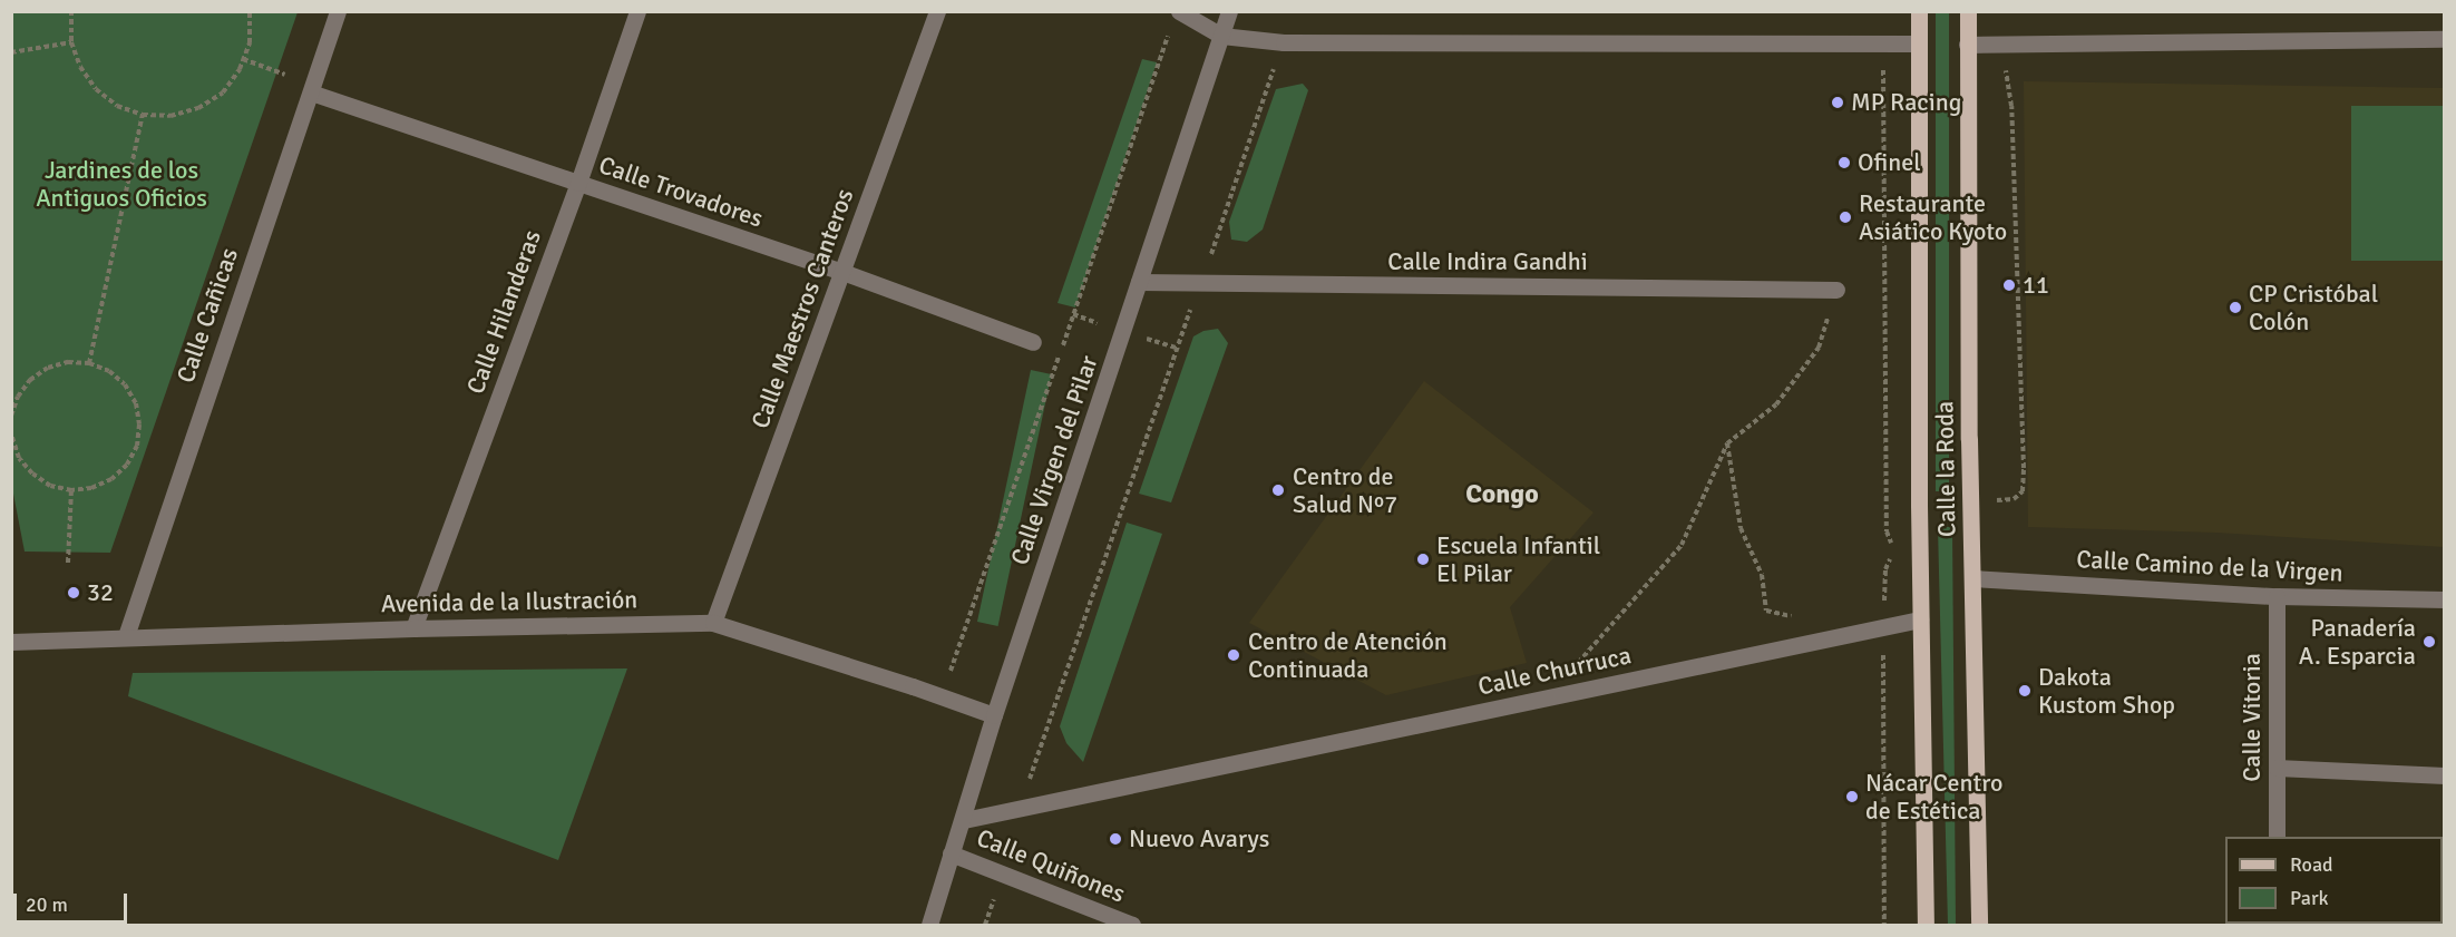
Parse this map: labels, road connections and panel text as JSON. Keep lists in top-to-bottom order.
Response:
{
  "streets": {
    "main road": ["Calle la Roda"],
    "street": [
      "Calle Trovadores",
      "Calle Indira Gandhi",
      "Calle Maestros Canteros",
      "Calle Hilanderas",
      "Calle Cañicas",
      "Calle Virgen del Pilar",
      "Calle Camino de la Virgen",
      "Avenida de la Ilustración",
      "Calle Churruca",
      "Calle Vitoria",
      "Calle Quiñones"
    ]
  },
  "crossings": [
    ["Calle Trovadores", "Calle Maestros Canteros"],
    ["Calle Trovadores", "Calle Hilanderas"],
    ["Calle Trovadores", "Calle Cañicas"],
    ["Calle Indira Gandhi", "Calle Virgen del Pilar"],
    ["Calle Maestros Canteros", "Avenida de la Ilustración"],
    ["Calle Hilanderas", "Avenida de la Ilustración"],
    ["Calle Cañicas", "Avenida de la Ilustración"],
    ["Calle Virgen del Pilar", "Avenida de la Ilustración"],
    ["Calle Virgen del Pilar", "Calle Churruca"],
    ["Calle Virgen del Pilar", "Calle Quiñones"],
    ["Calle la Roda", "Calle Camino de la Virgen"],
    ["Calle la Roda", "Calle Churruca"],
    ["Calle Camino de la Virgen", "Calle Vitoria"]
  ],
  "districts": ["Congo"],
  "parks": ["Jardines de los Antiguos Oficios"],
  "places": [
    "MP Racing",
    "Ofinel",
    "Restaurante Asiático Kyoto",
    "11",
    "CP Cristóbal Colón",
    "Centro de Salud Nº7",
    "Escuela Infantil El Pilar",
    "32",
    "Panadería A. Esparcia",
    "Centro de Atención Continuada",
    "Dakota Kustom Shop",
    "Nácar Centro de Estética",
    "Nuevo Avarys"
  ],
  "legend": ["Road", "Park"],
  "scale_bar": "20 m"
}
